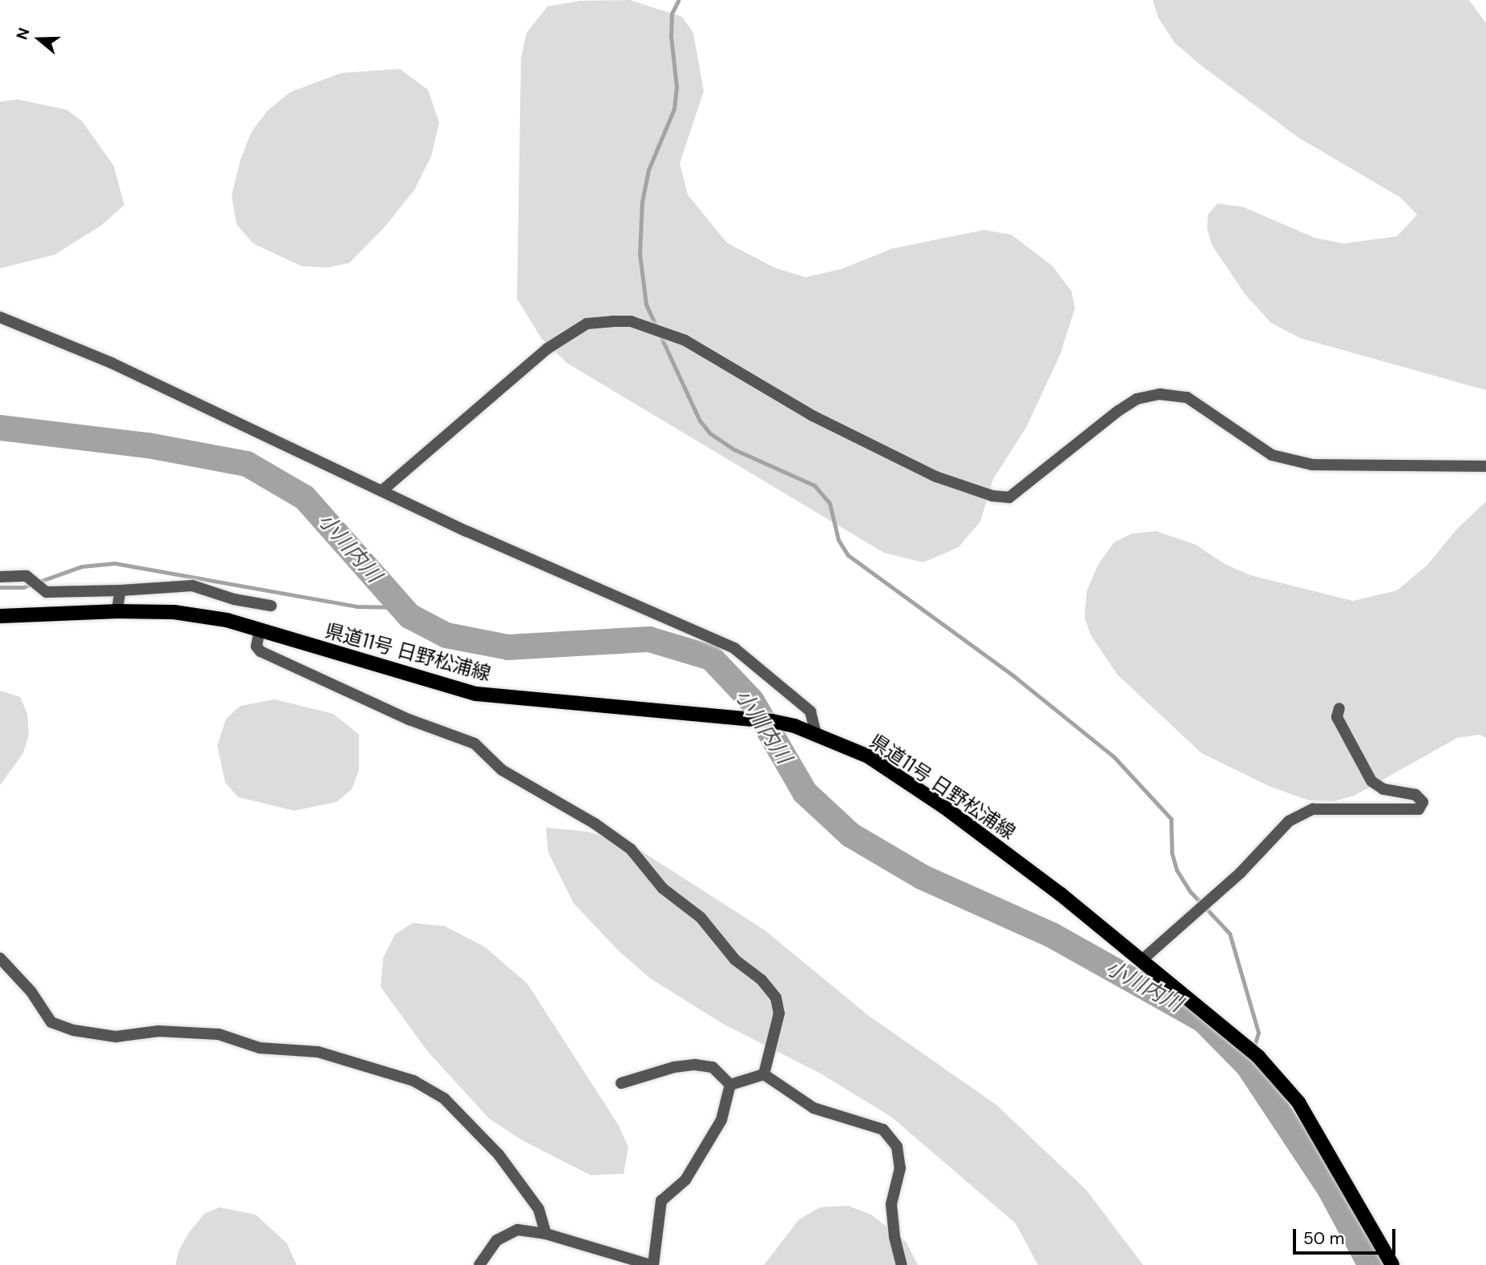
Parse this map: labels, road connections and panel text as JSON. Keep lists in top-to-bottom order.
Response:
{
  "streets": {
    "main road": ["県道11号 日野松浦線"]
  },
  "water": ["小川内川"],
  "scale_bar": "50 m",
  "north": "left"
}
